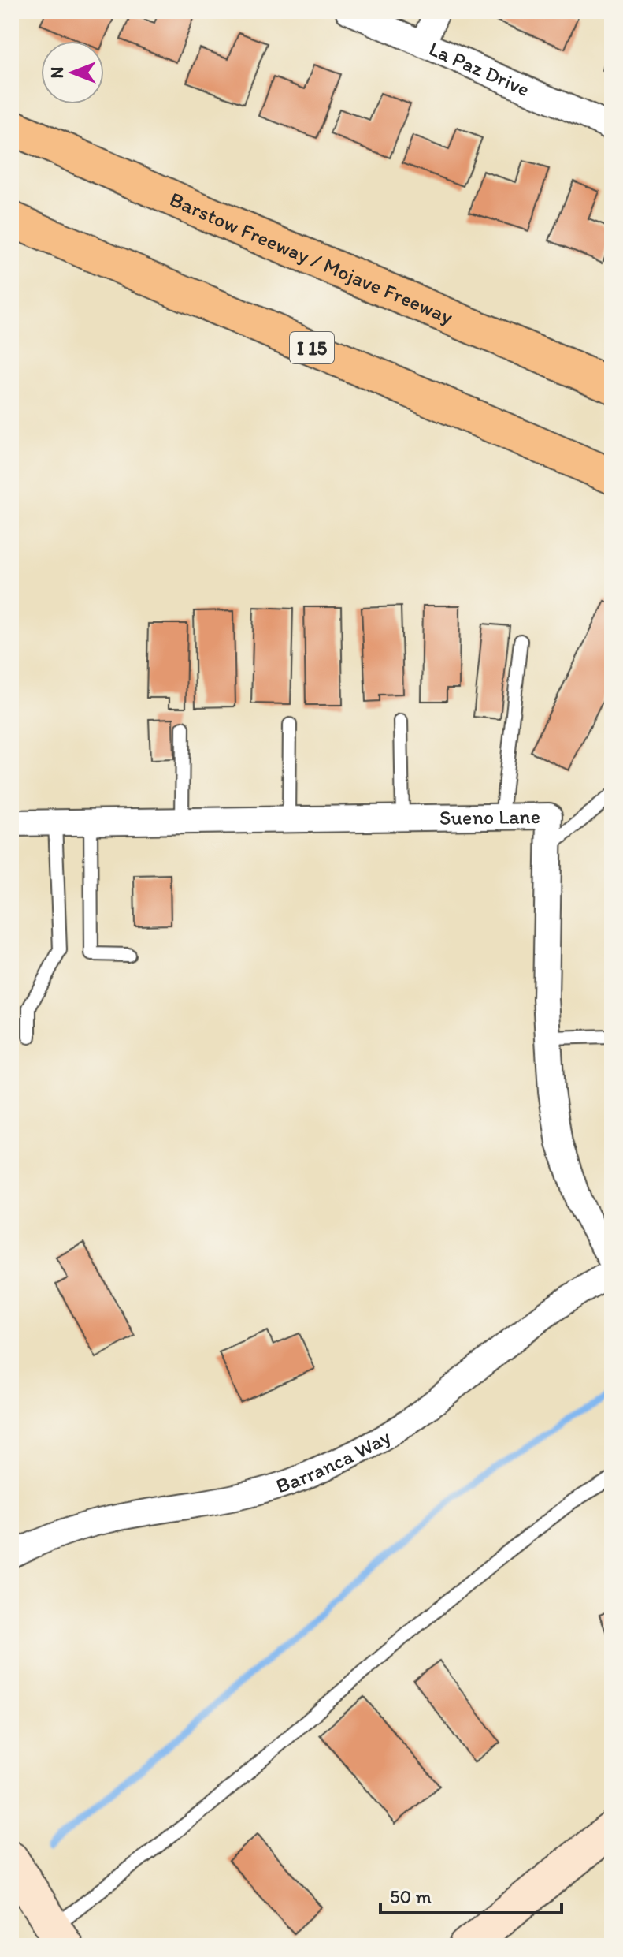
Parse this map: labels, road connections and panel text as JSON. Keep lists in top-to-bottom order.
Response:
{
  "streets": {
    "highway": ["Barstow Freeway / Mojave Freeway", "I 15"],
    "street": ["La Paz Drive", "Sueno Lane", "Barranca Way"]
  },
  "scale_bar": "50 m",
  "north": "left"
}
